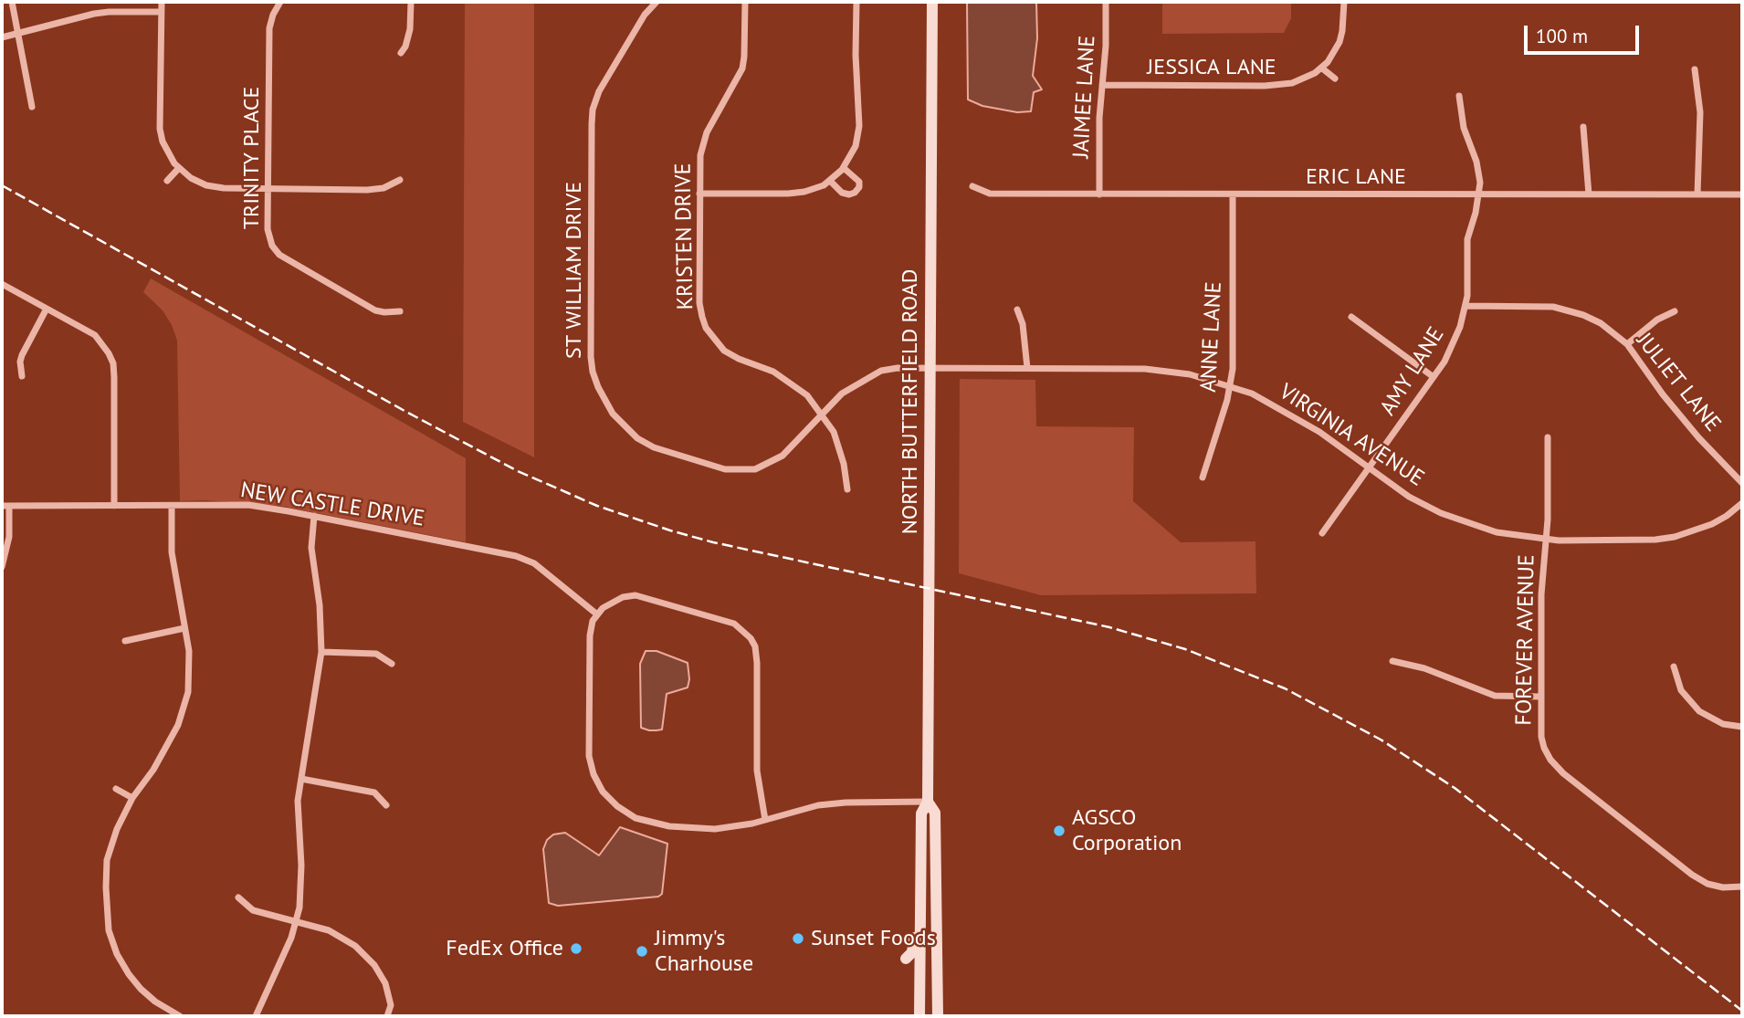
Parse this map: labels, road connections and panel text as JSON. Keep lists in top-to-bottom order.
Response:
{
  "streets": {
    "main road": ["NORTH BUTTERFIELD ROAD"],
    "street": [
      "JESSICA LANE",
      "JAIMEE LANE",
      "TRINITY PLACE",
      "ERIC LANE",
      "KRISTEN DRIVE",
      "ST WILLIAM DRIVE",
      "ANNE LANE",
      "AMY LANE",
      "JULIET LANE",
      "VIRGINIA AVENUE",
      "NEW CASTLE DRIVE",
      "FOREVER AVENUE"
    ]
  },
  "crossings": [
    ["JESSICA LANE", "JAIMEE LANE"],
    ["JAIMEE LANE", "ERIC LANE"],
    ["ERIC LANE", "ANNE LANE"],
    ["ERIC LANE", "AMY LANE"],
    ["KRISTEN DRIVE", "ST WILLIAM DRIVE"],
    ["ST WILLIAM DRIVE", "NORTH BUTTERFIELD ROAD"],
    ["ST WILLIAM DRIVE", "VIRGINIA AVENUE"],
    ["ANNE LANE", "VIRGINIA AVENUE"],
    ["AMY LANE", "JULIET LANE"],
    ["AMY LANE", "VIRGINIA AVENUE"],
    ["NORTH BUTTERFIELD ROAD", "VIRGINIA AVENUE"],
    ["VIRGINIA AVENUE", "FOREVER AVENUE"]
  ],
  "places": [
    "AGSCO Corporation",
    "Sunset Foods",
    "FedEx Office",
    "Jimmy's Charhouse"
  ],
  "scale_bar": "100 m"
}
